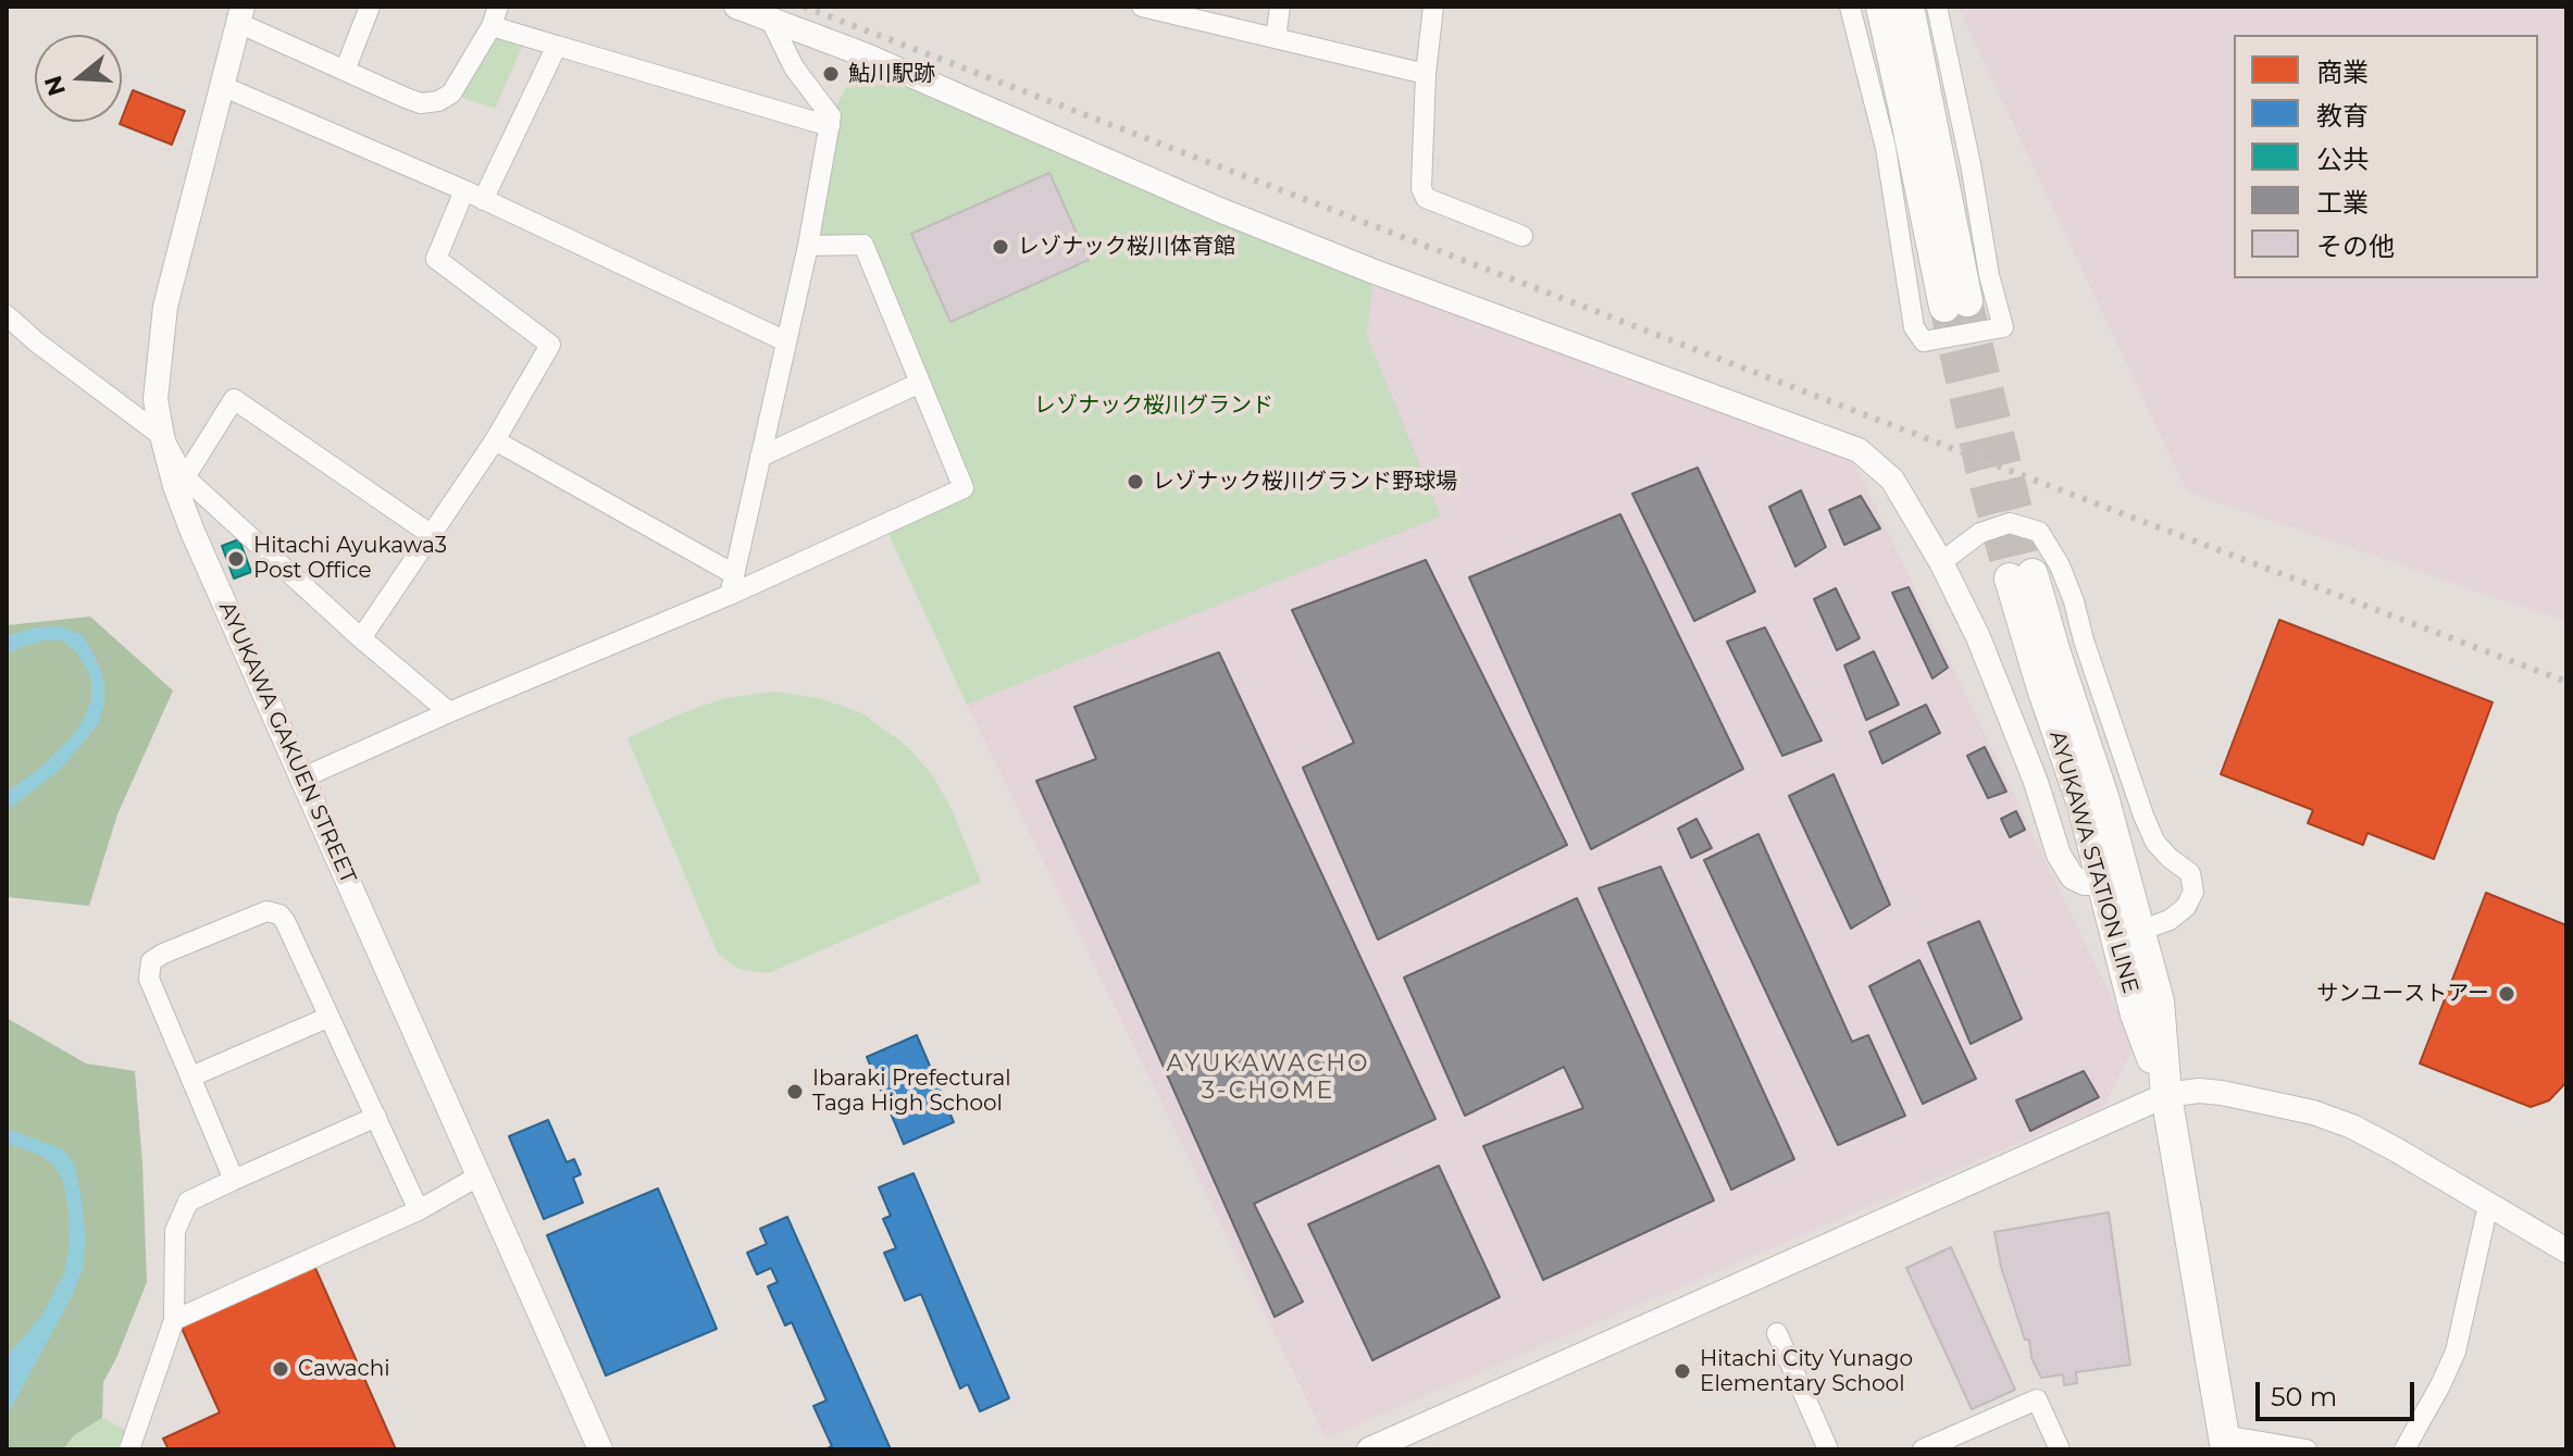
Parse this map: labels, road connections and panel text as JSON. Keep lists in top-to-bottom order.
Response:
{
  "streets": {
    "main road": ["AYUKAWA STATION LINE"],
    "street": ["AYUKAWA GAKUEN STREET"]
  },
  "districts": ["AYUKAWACHO 3-CHOME"],
  "parks": ["レゾナック桜川グランド"],
  "places": [
    "鮎川駅跡",
    "レゾナック桜川体育館",
    "レゾナック桜川グランド野球場",
    "Hitachi Ayukawa3 Post Office",
    "サンユーストアー",
    "Ibaraki Prefectural Taga High School",
    "Cawachi",
    "Hitachi City Yunago Elementary School"
  ],
  "legend": [
    "商業",
    "教育",
    "公共",
    "工業",
    "その他"
  ],
  "scale_bar": "50 m",
  "north": "left"
}
